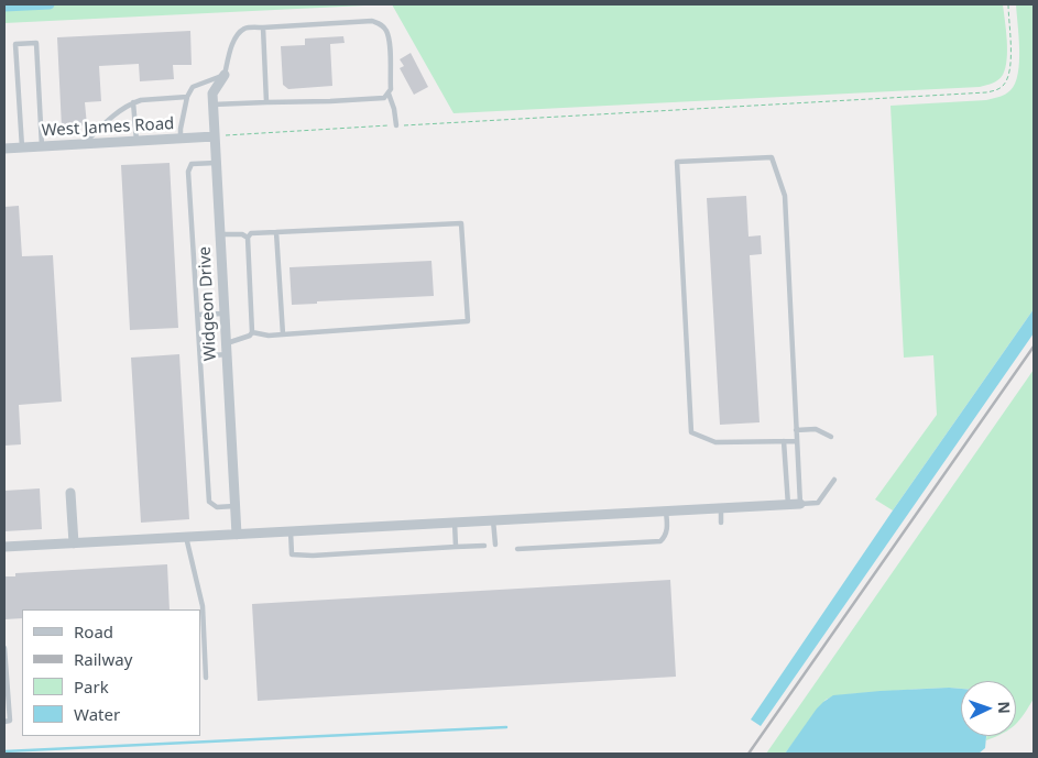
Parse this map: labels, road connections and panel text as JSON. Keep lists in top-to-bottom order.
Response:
{
  "streets": {
    "street": ["West James Road", "Widgeon Drive"]
  },
  "crossings": [
    ["West James Road", "Widgeon Drive"]
  ],
  "legend": [
    "Road",
    "Railway",
    "Park",
    "Water"
  ],
  "north": "right"
}
